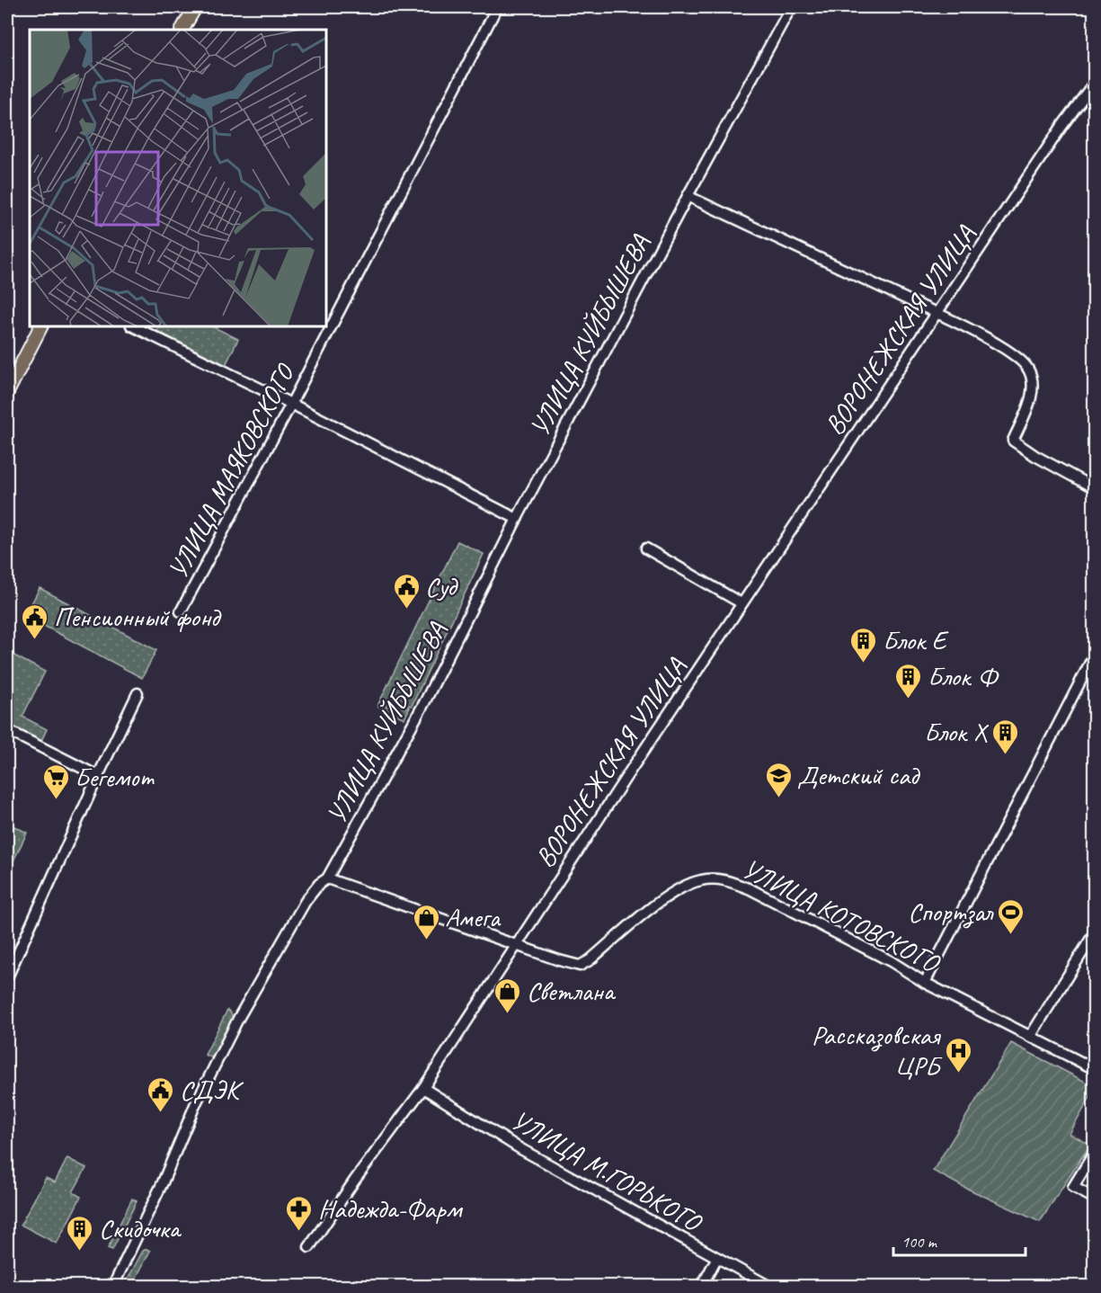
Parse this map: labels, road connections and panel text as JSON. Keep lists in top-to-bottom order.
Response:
{
  "streets": {
    "street": [
      "ВОРОНЕЖСКАЯ УЛИЦА",
      "УЛИЦА КУЙБЫШЕВА",
      "УЛИЦА МАЯКОВСКОГО",
      "УЛИЦА КОТОВСКОГО",
      "УЛИЦА М.ГОРЬКОГО"
    ]
  },
  "crossings": [
    ["ВОРОНЕЖСКАЯ УЛИЦА", "УЛИЦА КОТОВСКОГО"],
    ["ВОРОНЕЖСКАЯ УЛИЦА", "УЛИЦА М.ГОРЬКОГО"]
  ],
  "places": {
    "public building": ["Суд", "Пенсионный фонд", "СДЭК"],
    "building": [
      "Блок Е",
      "Блок Ф",
      "Блок Х",
      "Скидочка"
    ],
    "school or university": ["Детский сад"],
    "supermarket": ["Бегемот"],
    "sports": ["Спортзал"],
    "shop": ["Амега", "Светлана"],
    "hospital": ["Рассказовская ЦРБ"],
    "pharmacy": ["Надежда-Фарм"]
  },
  "scale_bar": "100 m"
}
